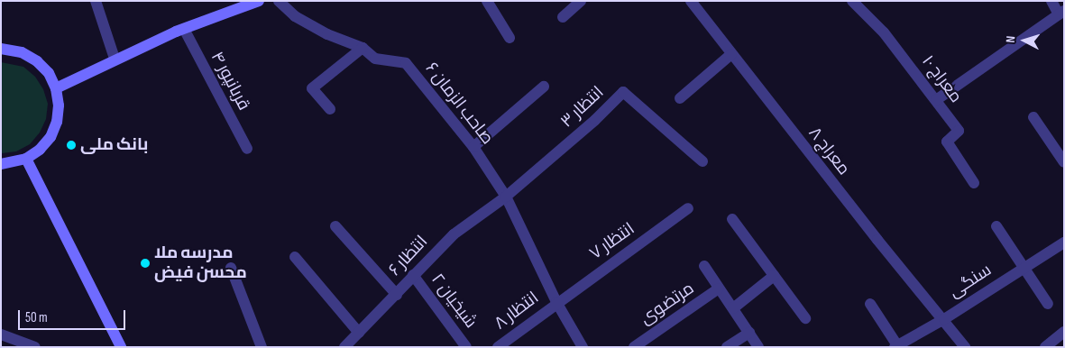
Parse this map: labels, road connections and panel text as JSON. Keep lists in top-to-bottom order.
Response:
{
  "streets": {
    "street": [
      "معراج ۱۰",
      "قربانپور ۴",
      "صاحب الزمان ۶",
      "انتظار ۳",
      "معراج ۸",
      "انتظار ۷",
      "انتظار ۶",
      "سنگی",
      "شیخیان ۲",
      "مرتضوی",
      "انتظار ۸"
    ]
  },
  "crossings": [
    ["صاحب الزمان ۶", "انتظار ۳"],
    ["صاحب الزمان ۶", "انتظار ۷"],
    ["صاحب الزمان ۶", "انتظار ۶"],
    ["صاحب الزمان ۶", "انتظار ۸"],
    ["انتظار ۳", "انتظار ۶"],
    ["معراج ۸", "سنگی"],
    ["انتظار ۷", "انتظار ۸"],
    ["انتظار ۶", "شیخیان ۲"]
  ],
  "places": ["بانک ملی", "مدرسه ملا محسن فیض"],
  "scale_bar": "50 m",
  "north": "left"
}
